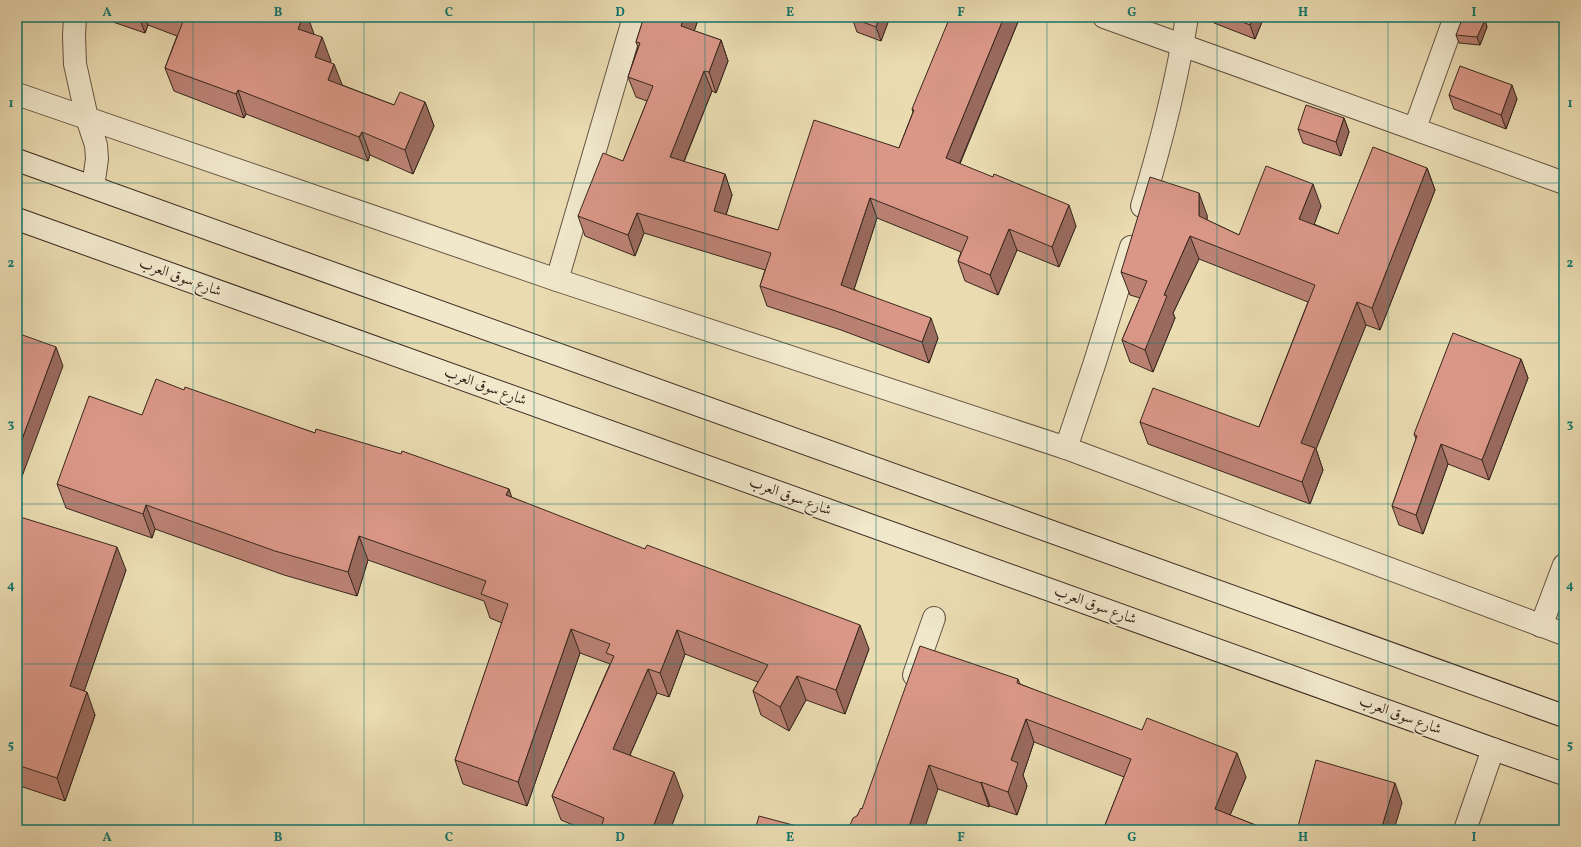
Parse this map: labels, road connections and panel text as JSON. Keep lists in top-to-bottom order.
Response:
{
  "streets": {
    "street": ["شارع سوق العرب"]
  },
  "grid": {
    "columns": [
      "A",
      "B",
      "C",
      "D",
      "E",
      "F",
      "G",
      "H",
      "I"
    ],
    "rows": [
      "1",
      "2",
      "3",
      "4",
      "5"
    ]
  }
}
